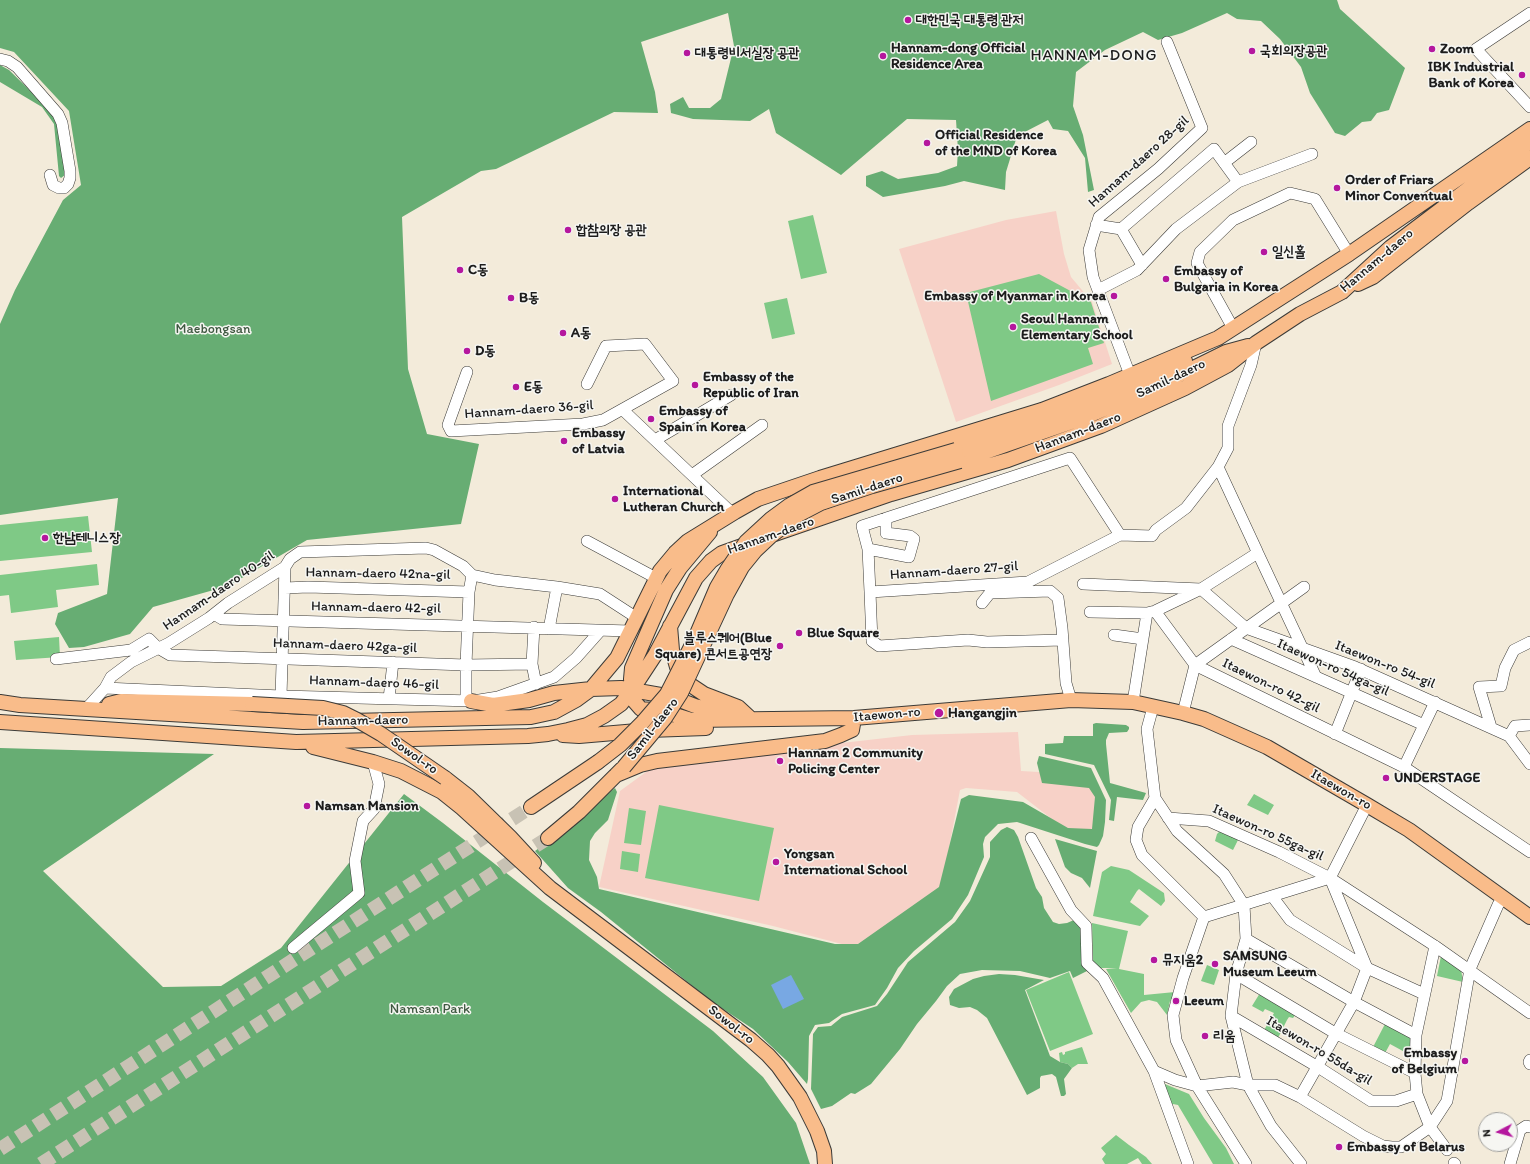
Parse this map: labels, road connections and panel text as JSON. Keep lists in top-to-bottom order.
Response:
{
  "streets": {
    "main road": [
      "Hannam-daero",
      "Samil-daero",
      "Itaewon-ro",
      "Sowol-ro"
    ],
    "street": [
      "Hannam-daero 28-gil",
      "Hannam-daero 36-gil",
      "Hannam-daero 27-gil",
      "Hannam-daero 42na-gil",
      "Hannam-daero 40-gil",
      "Hannam-daero 42-gil",
      "Hannam-daero 42ga-gil",
      "Itaewon-ro 54-gil",
      "Itaewon-ro 54ga-gil",
      "Hannam-daero 46-gil",
      "Itaewon-ro 42-gil",
      "Itaewon-ro 55ga-gil",
      "Itaewon-ro 55da-gil"
    ]
  },
  "crossings": [
    ["Hannam-daero 28-gil", "Hannam-daero"],
    ["Hannam-daero", "Samil-daero"],
    ["Hannam-daero", "Hannam-daero 27-gil"],
    ["Hannam-daero", "Hannam-daero 40-gil"],
    ["Hannam-daero", "Hannam-daero 42-gil"],
    ["Hannam-daero", "Itaewon-ro"],
    ["Hannam-daero", "Sowol-ro"],
    ["Samil-daero", "Hannam-daero 27-gil"],
    ["Hannam-daero 40-gil", "Hannam-daero 42-gil"],
    ["Hannam-daero 40-gil", "Hannam-daero 42ga-gil"],
    ["Hannam-daero 40-gil", "Hannam-daero 46-gil"],
    ["Hannam-daero 40-gil", "Sowol-ro"],
    ["Hannam-daero 42-gil", "Hannam-daero 46-gil"],
    ["Hannam-daero 46-gil", "Itaewon-ro"]
  ],
  "districts": ["HANNAM-DONG"],
  "parks": ["Maebongsan", "Namsan Park"],
  "places": [
    "대한민국 대통령 관저",
    "Zoom",
    "국회의장공관",
    "대통령비서실장 공관",
    "Hannam-dong Official Residence Area",
    "IBK Industrial Bank of Korea",
    "Official Residence of the MND of Korea",
    "Order of Friars Minor Conventual",
    "합참의장 공관",
    "일신홀",
    "C동",
    "Embassy of Bulgaria in Korea",
    "Embassy of Myanmar in Korea",
    "B동",
    "Seoul Hannam Elementary School",
    "A동",
    "D동",
    "Embassy of the Republic of Iran",
    "E동",
    "Embassy of Spain in Korea",
    "Embassy of Latvia",
    "International Lutheran Church",
    "한남테니스장",
    "Blue Square",
    "블루스퀘어(Blue Square) 콘서트공연장",
    "Hangangjin",
    "Hannam 2 Community Policing Center",
    "UNDERSTAGE",
    "Namsan Mansion",
    "Yongsan International School",
    "뮤지움2",
    "SAMSUNG Museum Leeum",
    "Leeum",
    "리움",
    "Embassy of Belgium",
    "Embassy of Belarus"
  ],
  "north": "left"
}
